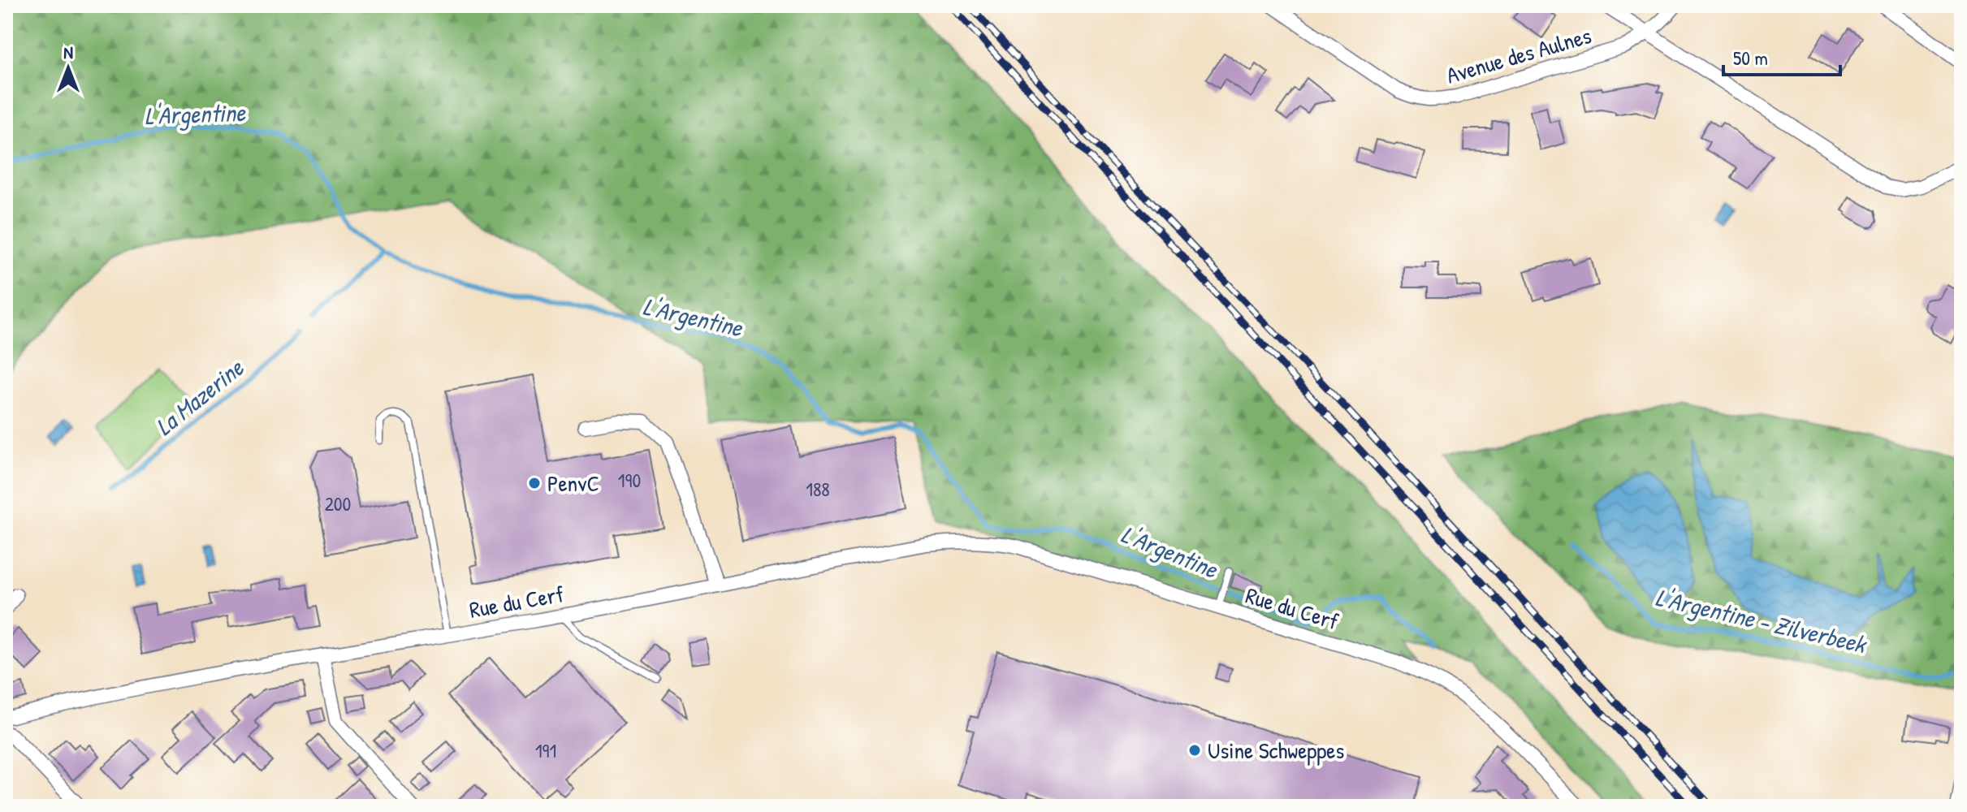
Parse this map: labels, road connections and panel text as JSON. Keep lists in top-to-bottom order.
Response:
{
  "streets": {
    "street": ["Avenue des Aulnes", "Rue du Cerf"]
  },
  "water": ["L'Argentine", "La Mazerine", "L'Argentine - Zilverbeek"],
  "places": ["PenvC", "Usine Schweppes"],
  "house_numbers": [
    "190",
    "188",
    "200",
    "191"
  ],
  "scale_bar": "50 m",
  "north": "top"
}
